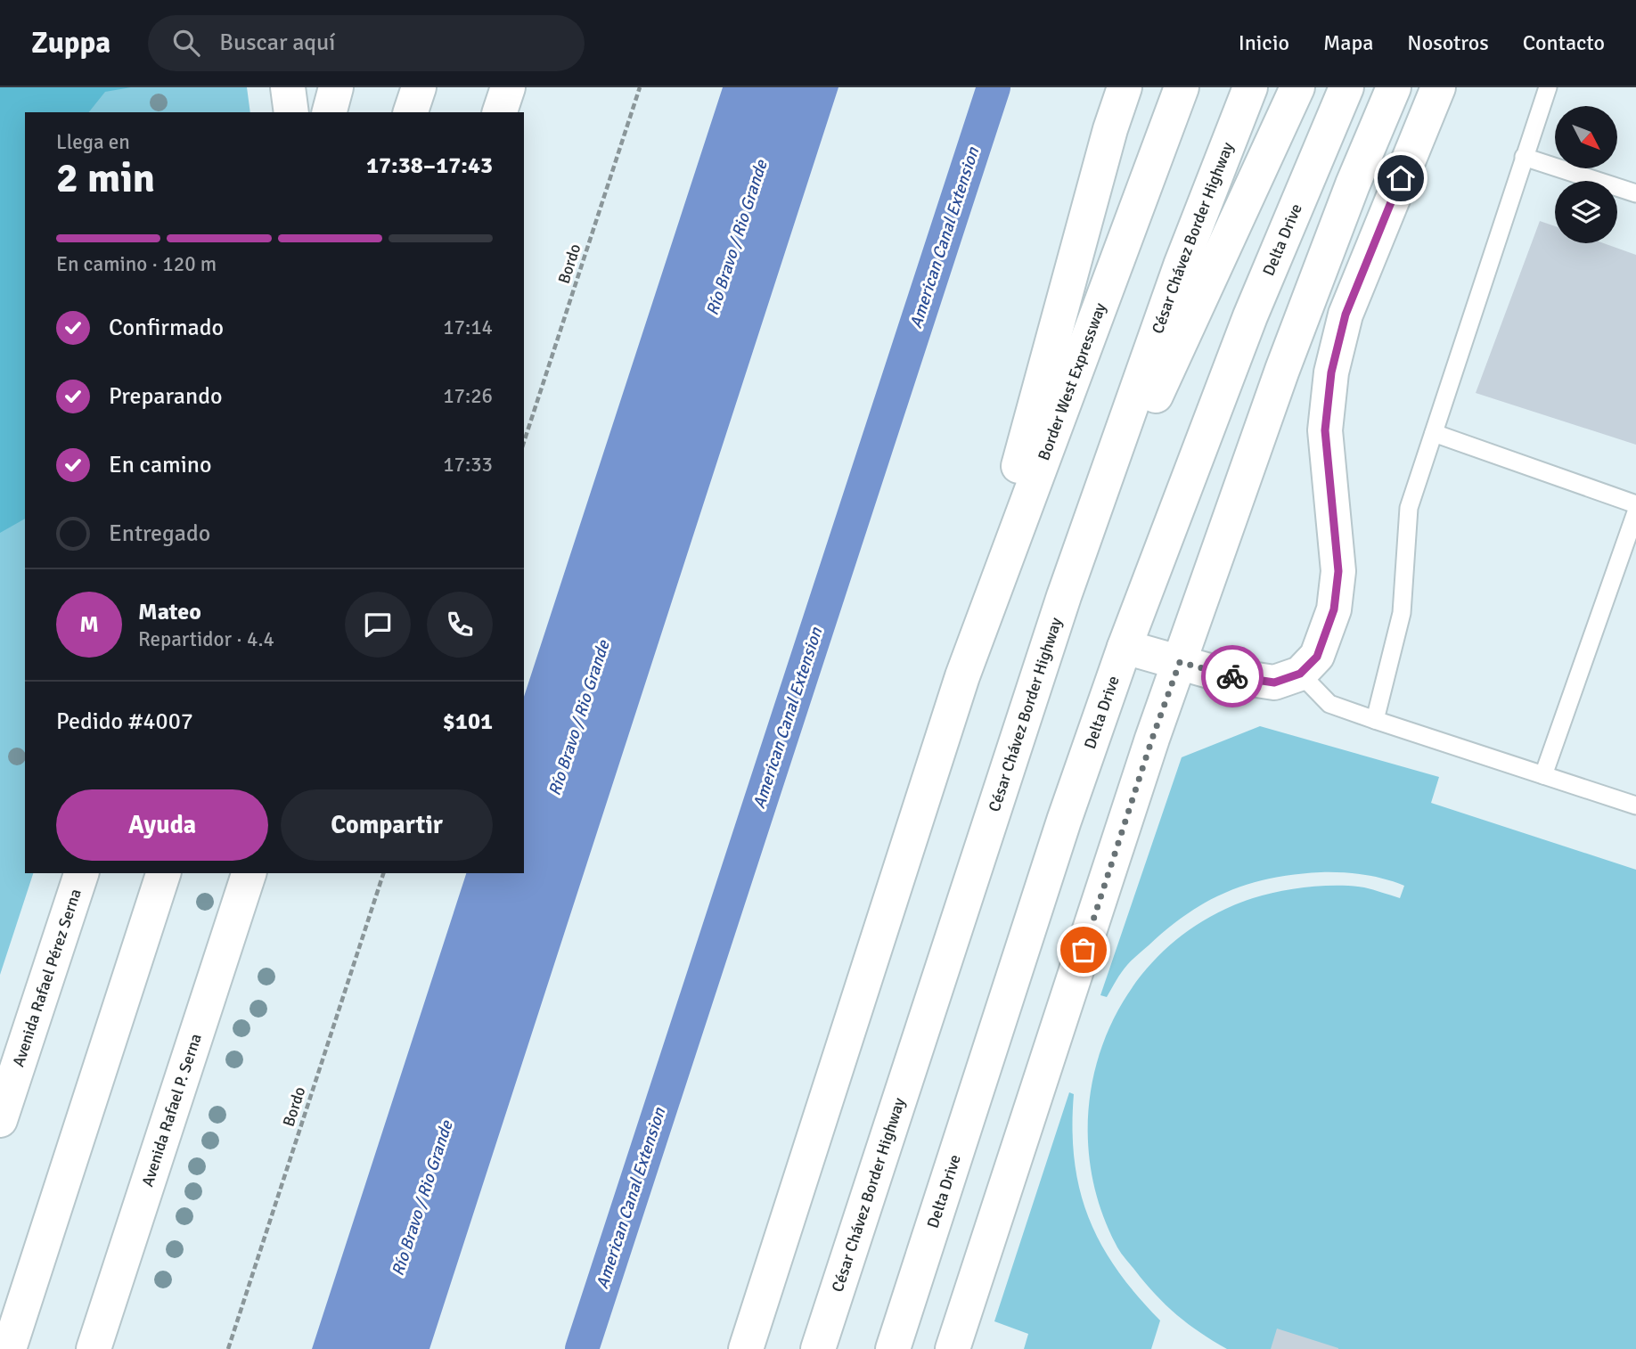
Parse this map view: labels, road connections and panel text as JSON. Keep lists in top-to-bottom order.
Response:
{
  "streets": {
    "main road": [
      "César Chávez Border Highway",
      "Delta Drive",
      "Border West Expressway",
      "Avenida Rafael Pérez Serna",
      "Avenida Rafael P. Serna"
    ],
    "path": ["Bordo"]
  },
  "water": ["Río Bravo / Rio Grande", "American Canal Extension"],
  "north": "bottom right",
  "page": {
    "header": "Zuppa",
    "search": "Buscar aquí",
    "nav": [
      "Inicio",
      "Mapa",
      "Nosotros",
      "Contacto"
    ],
    "heading": ["2 min", "Llega en", "17:38–17:43"],
    "panel": [
      "Mateo",
      "Repartidor · 4.4",
      "Pedido #4007",
      "$101"
    ],
    "bar": "En camino · 120 m",
    "list": [
      ["Confirmado", "17:14"],
      ["Preparando", "17:26"],
      ["En camino", "17:33"],
      "Entregado"
    ],
    "round": "M",
    "buttons": ["Ayuda", "Compartir"]
  }
}
